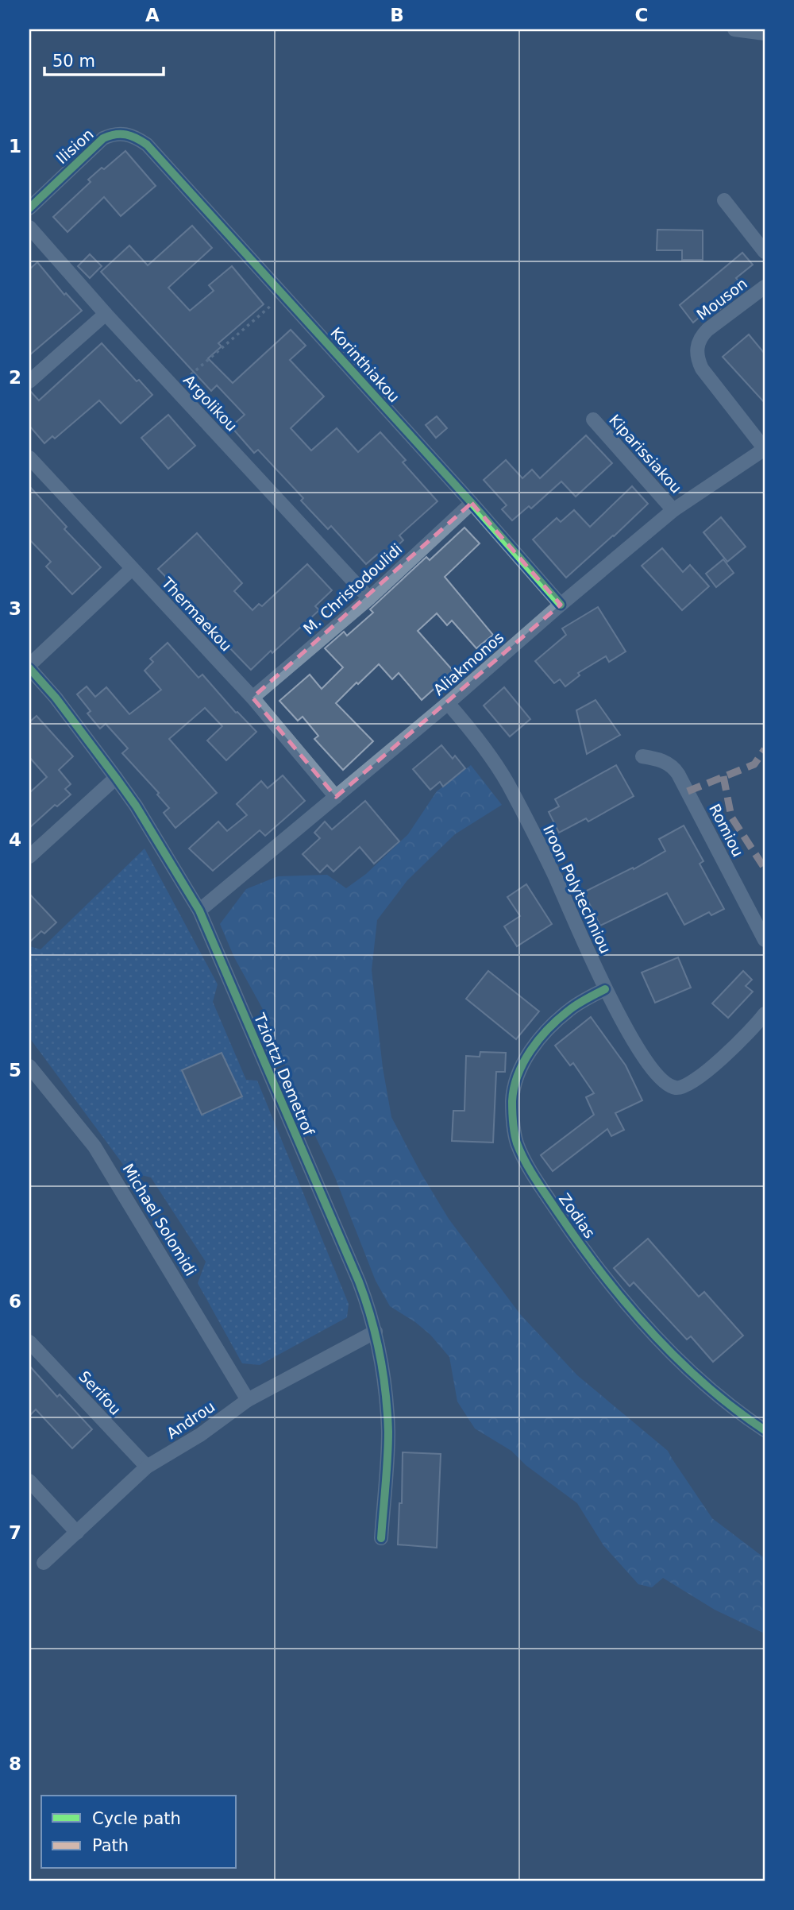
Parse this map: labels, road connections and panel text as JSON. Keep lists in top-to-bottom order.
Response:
{
  "streets": {
    "street": [
      "Ilision",
      "Mouson",
      "Korinthiakou",
      "Argolikou",
      "Kiparissiakou",
      "M. Christodoulidi",
      "Thermaekou",
      "Aliakmonos",
      "Romiou",
      "Iroon Polytechniou",
      "Tziortzi Demetrof",
      "Zodias",
      "Michael Solomidi",
      "Serifou",
      "Androu"
    ]
  },
  "crossings": [
    ["Ilision", "Korinthiakou"],
    ["Mouson", "Aliakmonos"],
    ["Korinthiakou", "M. Christodoulidi"],
    ["Korinthiakou", "Aliakmonos"],
    ["Argolikou", "M. Christodoulidi"],
    ["Kiparissiakou", "Aliakmonos"],
    ["M. Christodoulidi", "Thermaekou"],
    ["Thermaekou", "Aliakmonos"],
    ["Aliakmonos", "Iroon Polytechniou"],
    ["Aliakmonos", "Tziortzi Demetrof"],
    ["Iroon Polytechniou", "Zodias"],
    ["Tziortzi Demetrof", "Androu"],
    ["Michael Solomidi", "Androu"],
    ["Serifou", "Androu"]
  ],
  "legend": ["Cycle path", "Path"],
  "scale_bar": "50 m",
  "grid": {
    "columns": ["A", "B", "C"],
    "rows": [
      "1",
      "2",
      "3",
      "4",
      "5",
      "6",
      "7",
      "8"
    ]
  }
}
